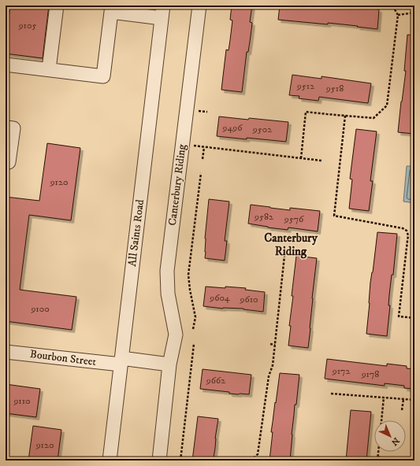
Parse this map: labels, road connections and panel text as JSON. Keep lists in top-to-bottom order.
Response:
{
  "streets": {
    "street": ["Canterbury Riding", "All Saints Road", "Bourbon Street"]
  },
  "crossings": [
    ["All Saints Road", "Bourbon Street"]
  ],
  "districts": ["Canterbury Riding"],
  "house_numbers": [
    "9105",
    "9512",
    "9518",
    "9496",
    "9502",
    "9120",
    "9582",
    "9576",
    "9604",
    "9610",
    "9100",
    "9172",
    "9178",
    "9662",
    "9110",
    "9120"
  ],
  "north": "bottom right"
}
